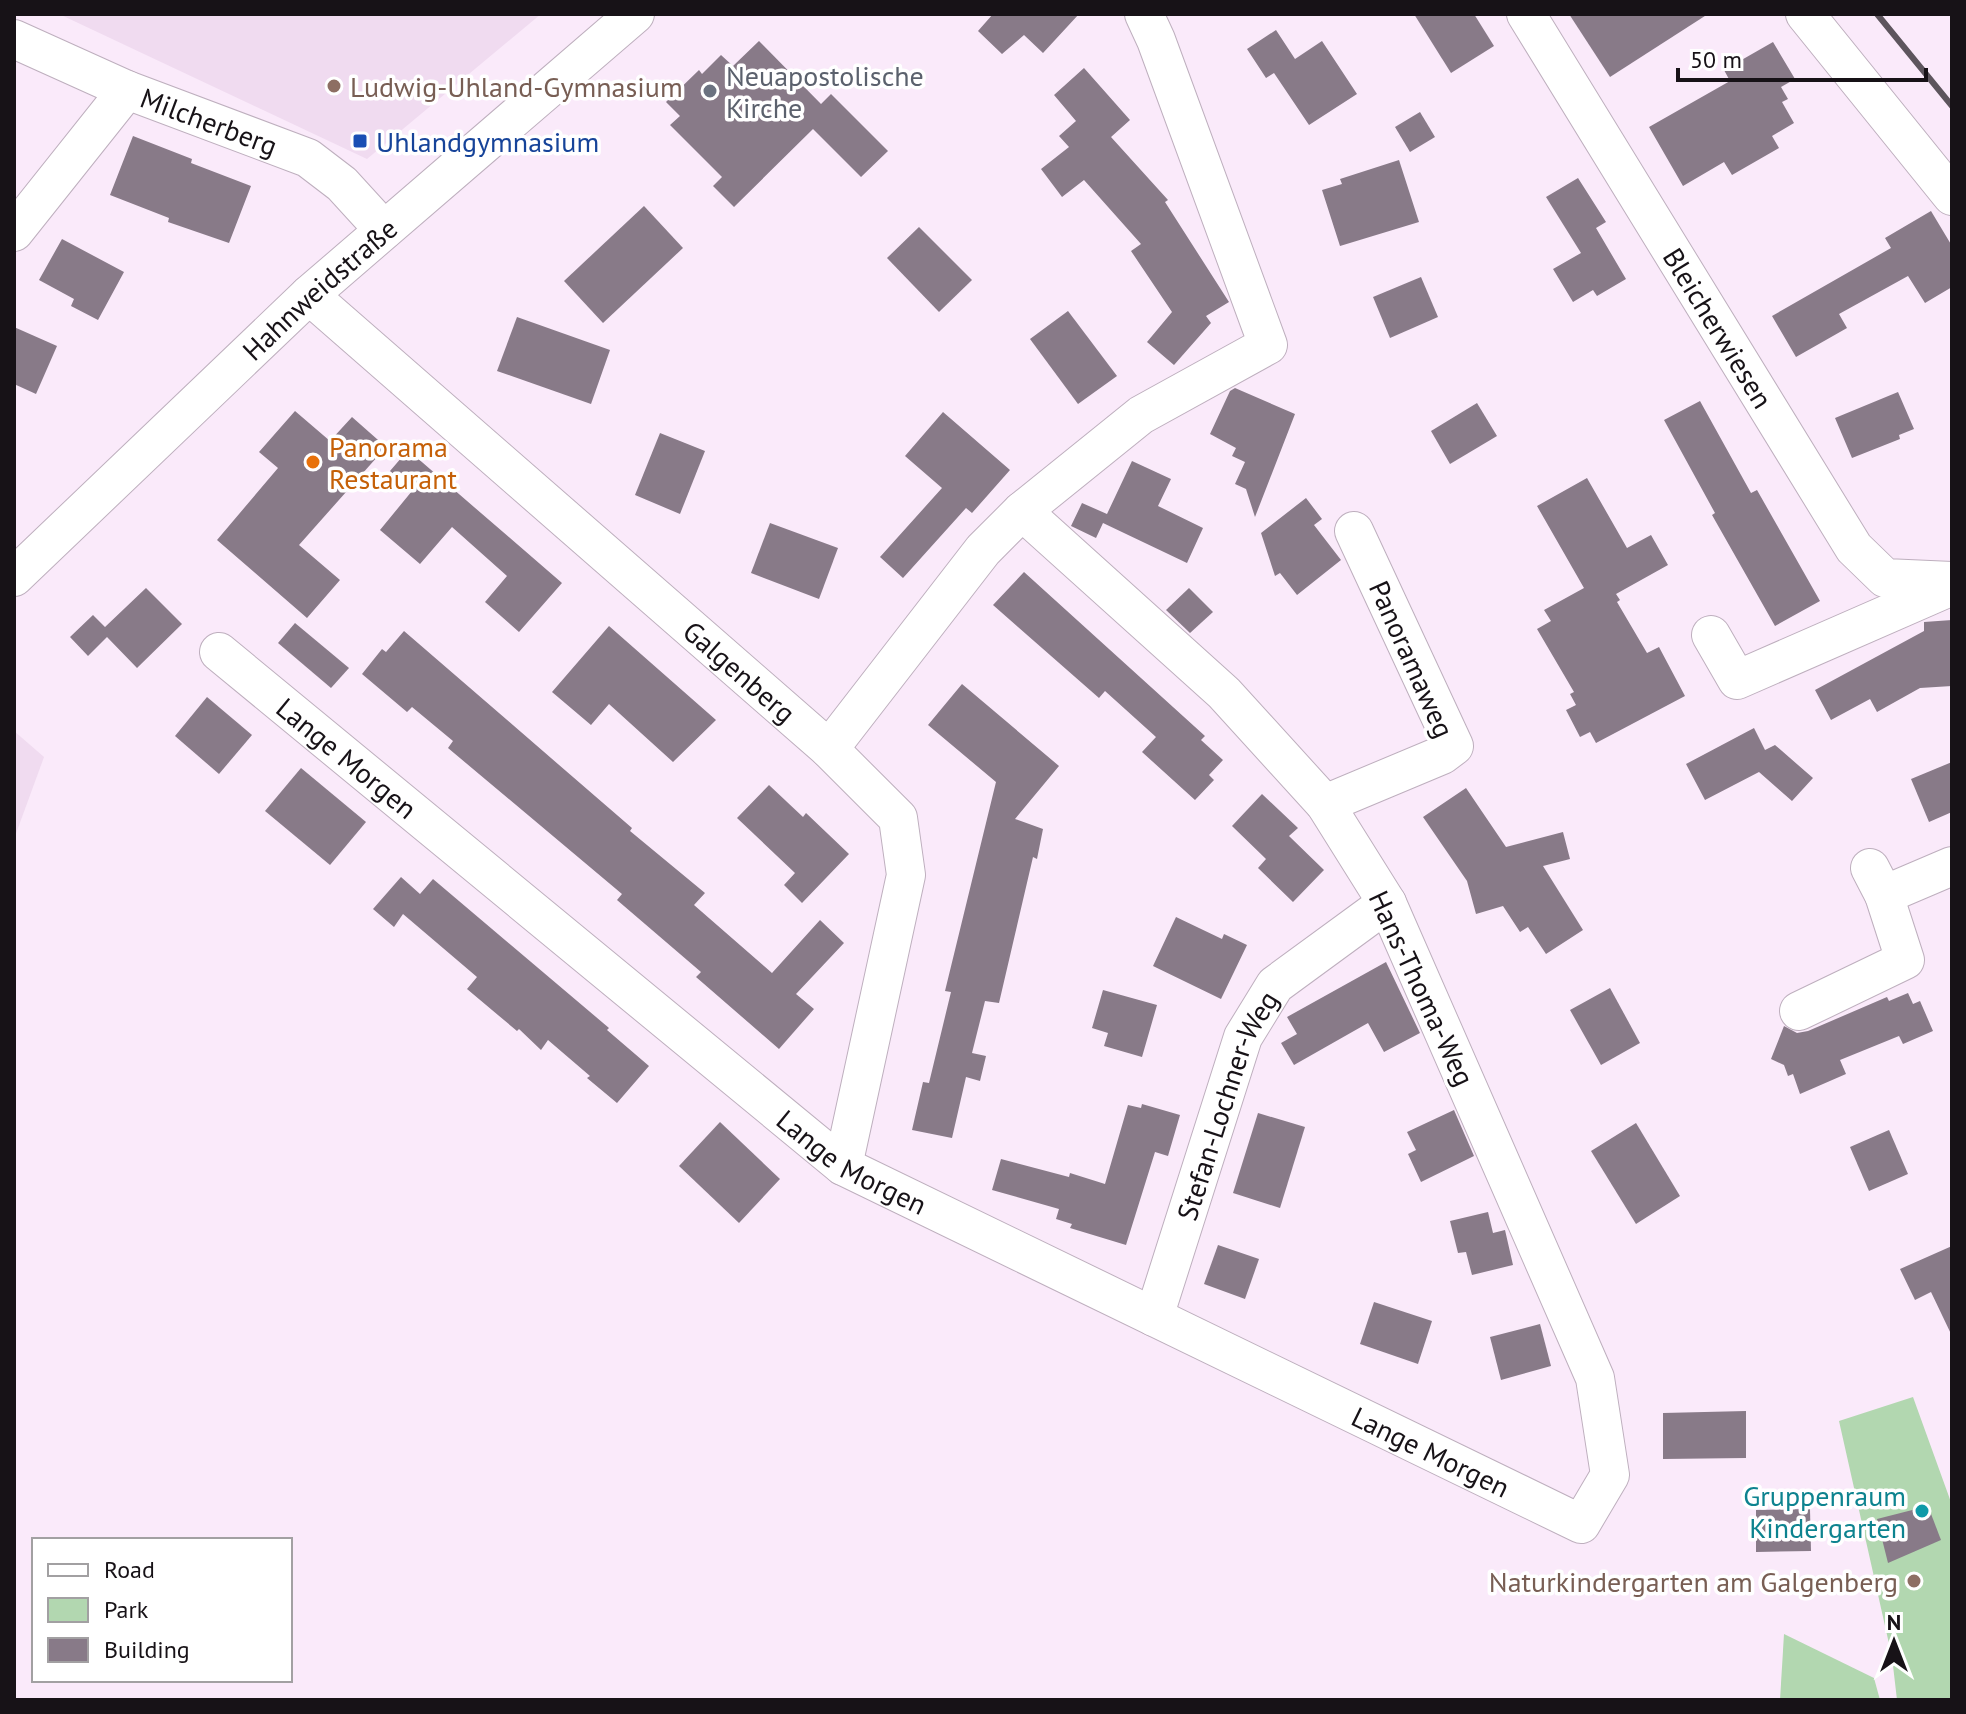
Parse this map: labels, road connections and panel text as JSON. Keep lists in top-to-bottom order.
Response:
{
  "streets": {
    "street": [
      "Milcherberg",
      "Hahnweidstraße",
      "Bleicherwiesen",
      "Panoramaweg",
      "Galgenberg",
      "Lange Morgen",
      "Hans-Thoma-Weg",
      "Stefan-Lochner-Weg"
    ]
  },
  "crossings": [
    ["Milcherberg", "Hahnweidstraße"],
    ["Hahnweidstraße", "Galgenberg"],
    ["Panoramaweg", "Hans-Thoma-Weg"],
    ["Galgenberg", "Lange Morgen"],
    ["Lange Morgen", "Hans-Thoma-Weg"],
    ["Lange Morgen", "Stefan-Lochner-Weg"],
    ["Hans-Thoma-Weg", "Stefan-Lochner-Weg"]
  ],
  "places": {
    "other": [
      "Ludwig-Uhland-Gymnasium",
      "Neuapostolische Kirche",
      "Panorama Restaurant",
      "Gruppenraum Kindergarten",
      "Naturkindergarten am Galgenberg"
    ],
    "transit": ["Uhlandgymnasium"]
  },
  "legend": ["Road", "Park", "Building"],
  "scale_bar": "50 m",
  "north": "top"
}
